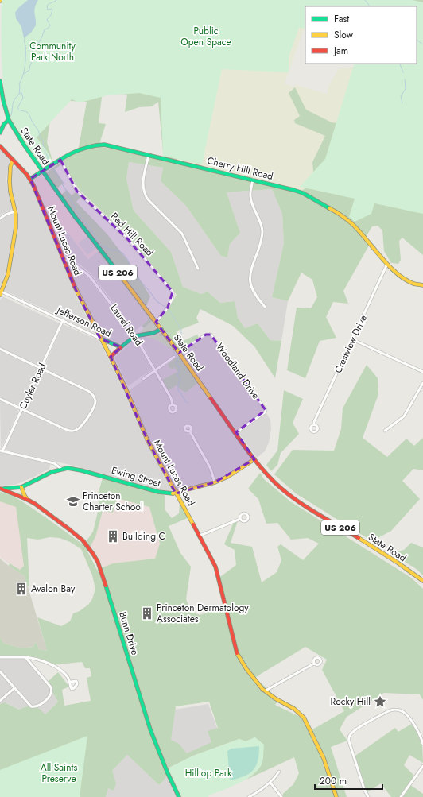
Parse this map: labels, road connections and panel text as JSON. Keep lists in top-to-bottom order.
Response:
{
  "streets": {
    "main road": [
      "State Road",
      "Cherry Hill Road",
      "Mount Lucas Road",
      "US 206",
      "Jefferson Road",
      "Ewing Street",
      "Bunn Drive"
    ],
    "street": [
      "Red Hill Road",
      "Laurel Road",
      "Crestview Drive",
      "Woodland Drive",
      "Cuyler Road"
    ]
  },
  "crossings": [
    ["State Road", "Cherry Hill Road"],
    ["State Road", "Red Hill Road"],
    ["State Road", "Woodland Drive"],
    ["State Road", "Ewing Street"],
    ["Cherry Hill Road", "Red Hill Road"],
    ["Cherry Hill Road", "Mount Lucas Road"],
    ["Cherry Hill Road", "Crestview Drive"],
    ["Mount Lucas Road", "Jefferson Road"],
    ["Mount Lucas Road", "Laurel Road"],
    ["Mount Lucas Road", "Ewing Street"],
    ["Jefferson Road", "Cuyler Road"],
    ["Ewing Street", "Bunn Drive"]
  ],
  "parks": [
    "Public Open Space",
    "Community Park North",
    "All Saints Preserve",
    "Hilltop Park"
  ],
  "places": {
    "school or university": ["Princeton Charter School"],
    "building": ["Building C", "Avalon Bay", "Princeton Dermatology Associates"],
    "place": ["Rocky Hill"]
  },
  "legend": ["Fast", "Slow", "Jam"],
  "scale_bar": "200 m"
}
